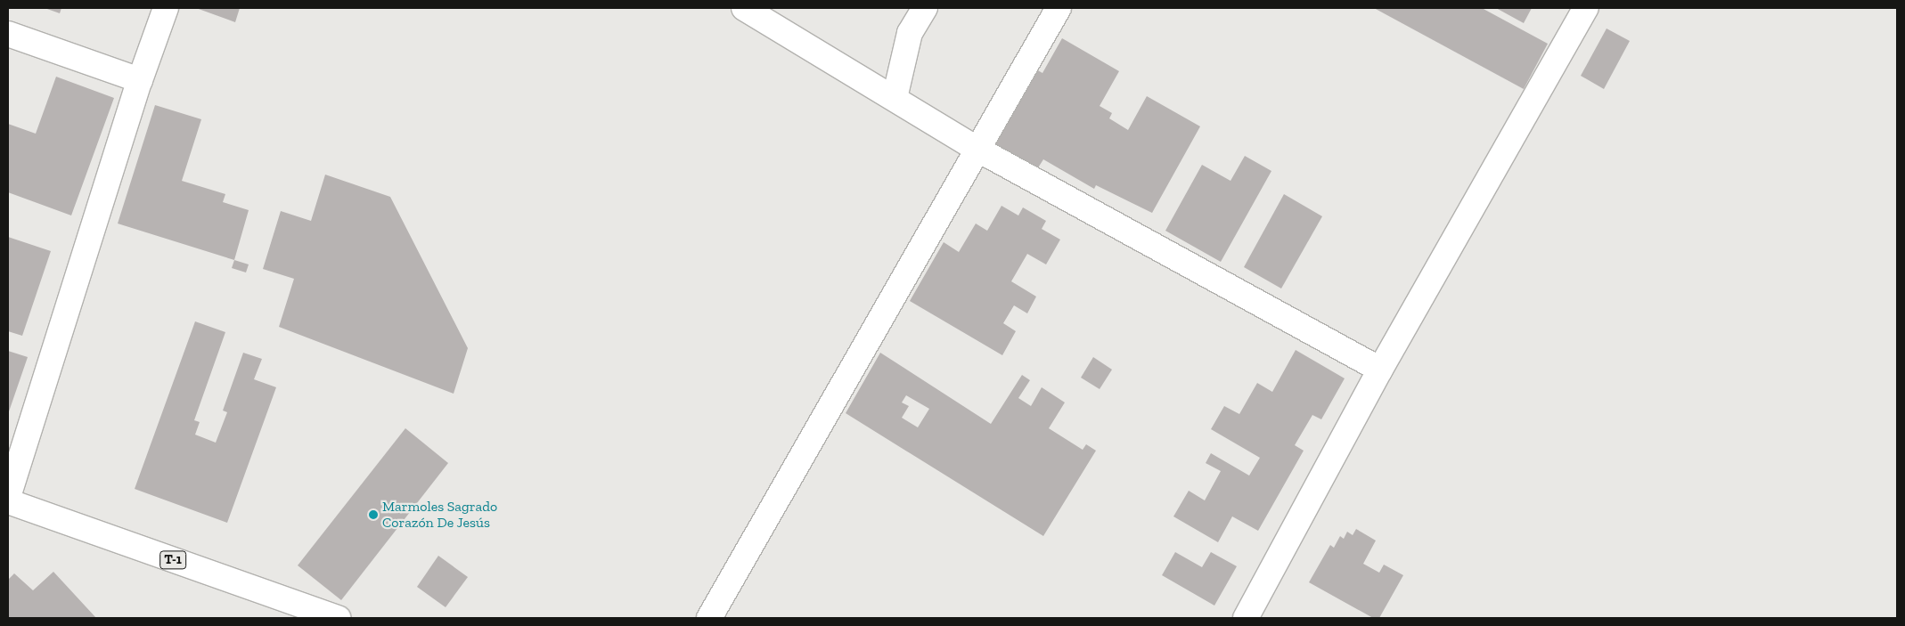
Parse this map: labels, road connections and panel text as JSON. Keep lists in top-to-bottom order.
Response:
{
  "streets": {
    "main road": ["T-1"]
  },
  "places": ["Marmoles Sagrado Corazón De Jesús"]
}
